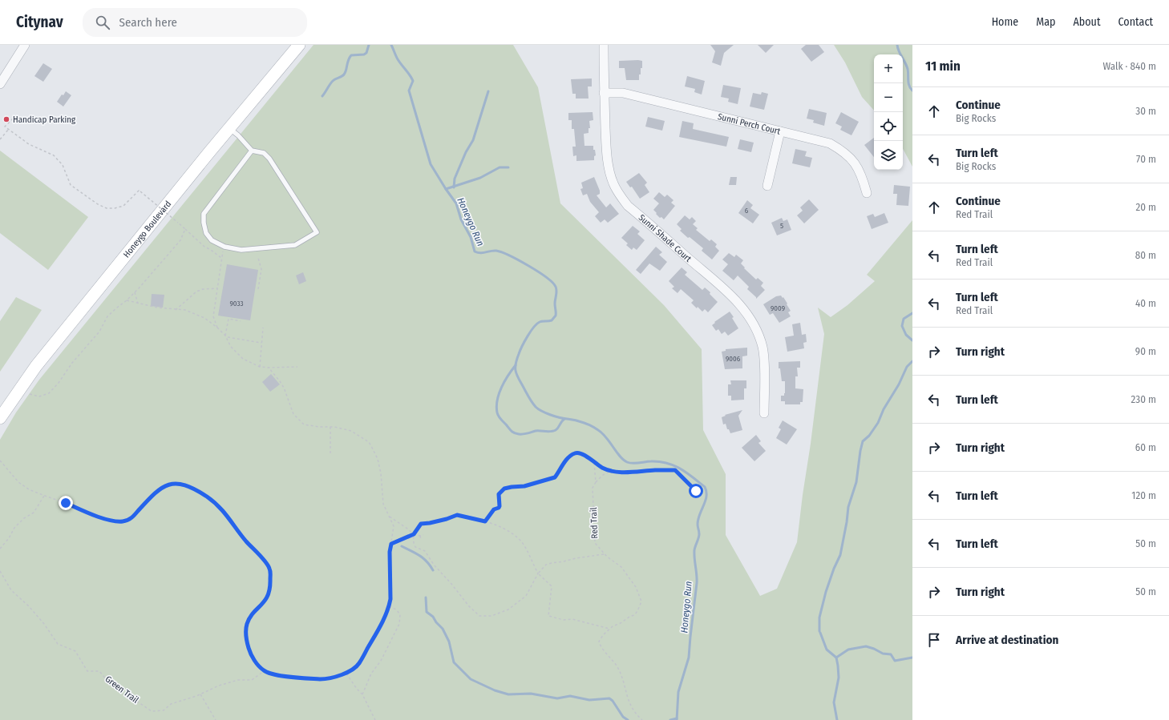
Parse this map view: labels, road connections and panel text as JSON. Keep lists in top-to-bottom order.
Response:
{
  "streets": {
    "main road": ["Honeygo Boulevard"],
    "street": ["Sunni Perch Court", "Sunni Shade Court"],
    "path": ["Red Trail", "Green Trail"]
  },
  "crossings": [
    ["Sunni Perch Court", "Sunni Shade Court"]
  ],
  "water": ["Honeygo Run"],
  "places": ["Handicap Parking"],
  "house_numbers": [
    "6",
    "5",
    "9033",
    "9009",
    "9006"
  ],
  "page": {
    "header": "Citynav",
    "search": "Search here",
    "nav": [
      "Home",
      "Map",
      "About",
      "Contact"
    ],
    "heading": ["11 min", "Walk · 840 m"],
    "map_buttons": ["+", "−"],
    "list": [
      ["Continue", "Big Rocks", "30 m"],
      ["Turn left", "Big Rocks", "70 m"],
      ["Continue", "Red Trail", "20 m"],
      ["Turn left", "Red Trail", "80 m"],
      ["Turn left", "Red Trail", "40 m"],
      ["Turn right", "90 m"],
      ["Turn left", "230 m"],
      ["Turn right", "60 m"],
      ["Turn left", "120 m"],
      ["Turn left", "50 m"],
      ["Turn right", "50 m"],
      "Arrive at destination"
    ]
  }
}
